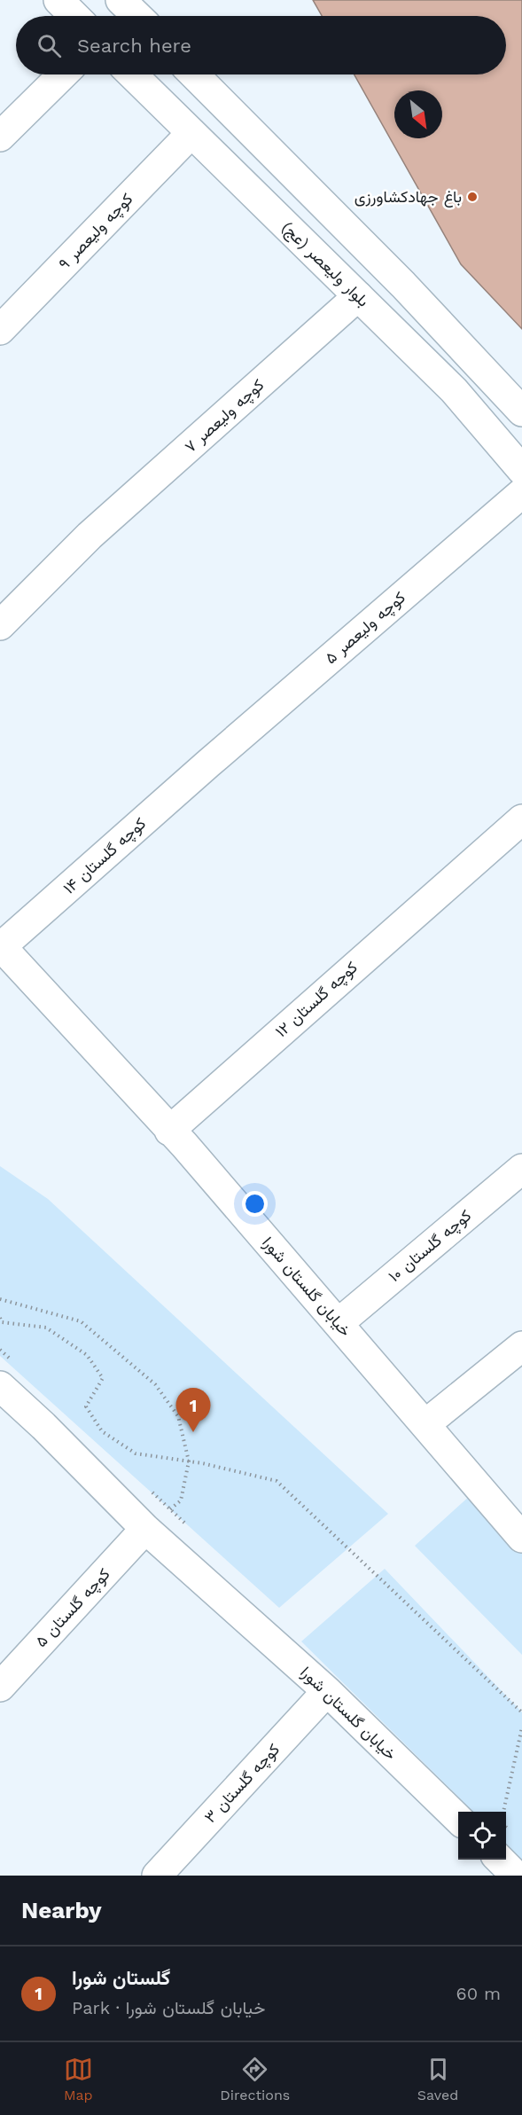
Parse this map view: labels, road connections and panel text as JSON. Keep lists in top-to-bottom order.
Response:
{
  "streets": {
    "street": [
      "کوچه ولیعصر ۹",
      "بلوار ولیعصر (عج)",
      "کوچه ولیعصر ۷",
      "کوچه ولیعصر ۵",
      "کوچه گلستان ۱۴",
      "کوچه گلستان ۱۲",
      "کوچه گلستان ۱۰",
      "خیابان گلستان شورا",
      "کوچه گلستان ۵",
      "کوچه گلستان ۳"
    ]
  },
  "crossings": [
    ["کوچه ولیعصر ۹", "بلوار ولیعصر (عج)"],
    ["بلوار ولیعصر (عج)", "کوچه ولیعصر ۷"],
    ["کوچه ولیعصر ۵", "کوچه گلستان ۱۴"],
    ["کوچه گلستان ۱۴", "خیابان گلستان شورا"],
    ["کوچه گلستان ۱۲", "خیابان گلستان شورا"],
    ["کوچه گلستان ۱۰", "خیابان گلستان شورا"],
    ["خیابان گلستان شورا", "کوچه گلستان ۵"],
    ["خیابان گلستان شورا", "کوچه گلستان ۳"]
  ],
  "places": ["باغ جهادکشاورزی"],
  "north": "bottom right",
  "page": {
    "search": "Search here",
    "pins": "1",
    "heading": "Nearby",
    "list": [
      {
        "mark": "1",
        "name": "گلستان شورا",
        "note": "Park · خیابان گلستان شورا",
        "value": "60 m"
      }
    ],
    "nav": ["Map", "Directions", "Saved"]
  }
}
